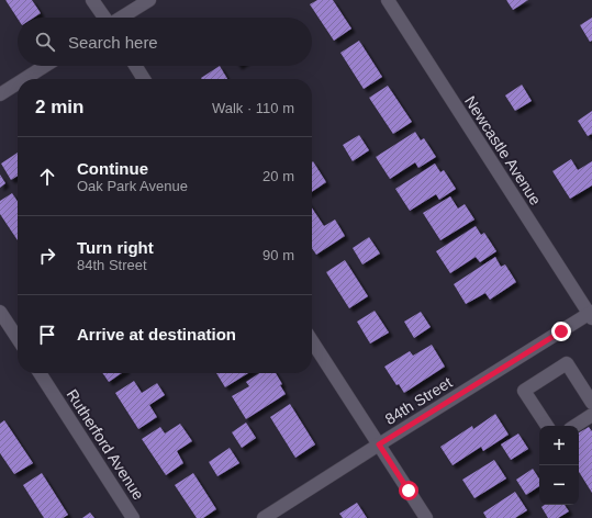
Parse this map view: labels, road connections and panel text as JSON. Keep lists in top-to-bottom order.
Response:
{
  "streets": {
    "street": ["Newcastle Avenue", "84th Street", "Rutherford Avenue"]
  },
  "crossings": [
    ["Newcastle Avenue", "84th Street"]
  ],
  "page": {
    "search": "Search here",
    "heading": ["2 min", "Walk · 110 m"],
    "list": [
      ["Continue", "Oak Park Avenue", "20 m"],
      ["Turn right", "84th Street", "90 m"],
      "Arrive at destination"
    ],
    "map_buttons": ["+", "−"]
  }
}
